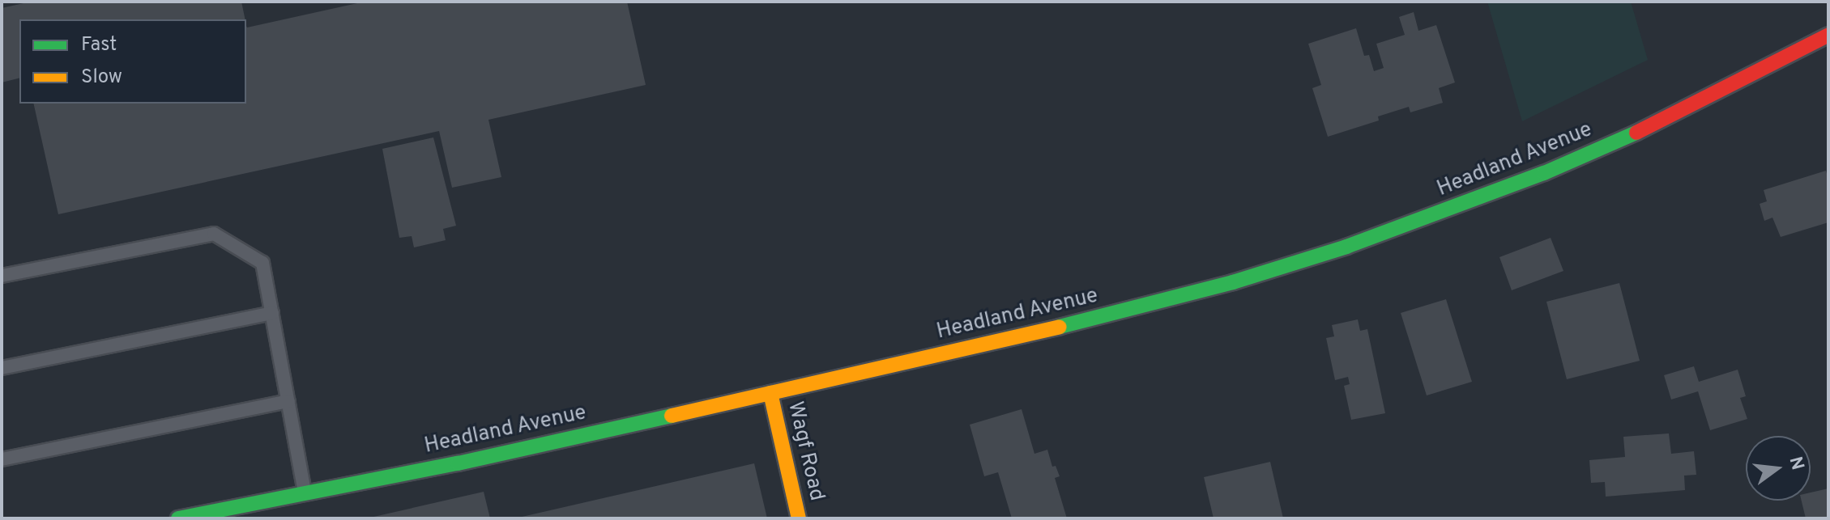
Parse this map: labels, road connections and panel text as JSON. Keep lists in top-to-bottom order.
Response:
{
  "streets": {
    "main road": ["Headland Avenue", "Wagf Road"]
  },
  "crossings": [
    ["Headland Avenue", "Wagf Road"]
  ],
  "legend": ["Fast", "Slow"],
  "north": "right"
}
